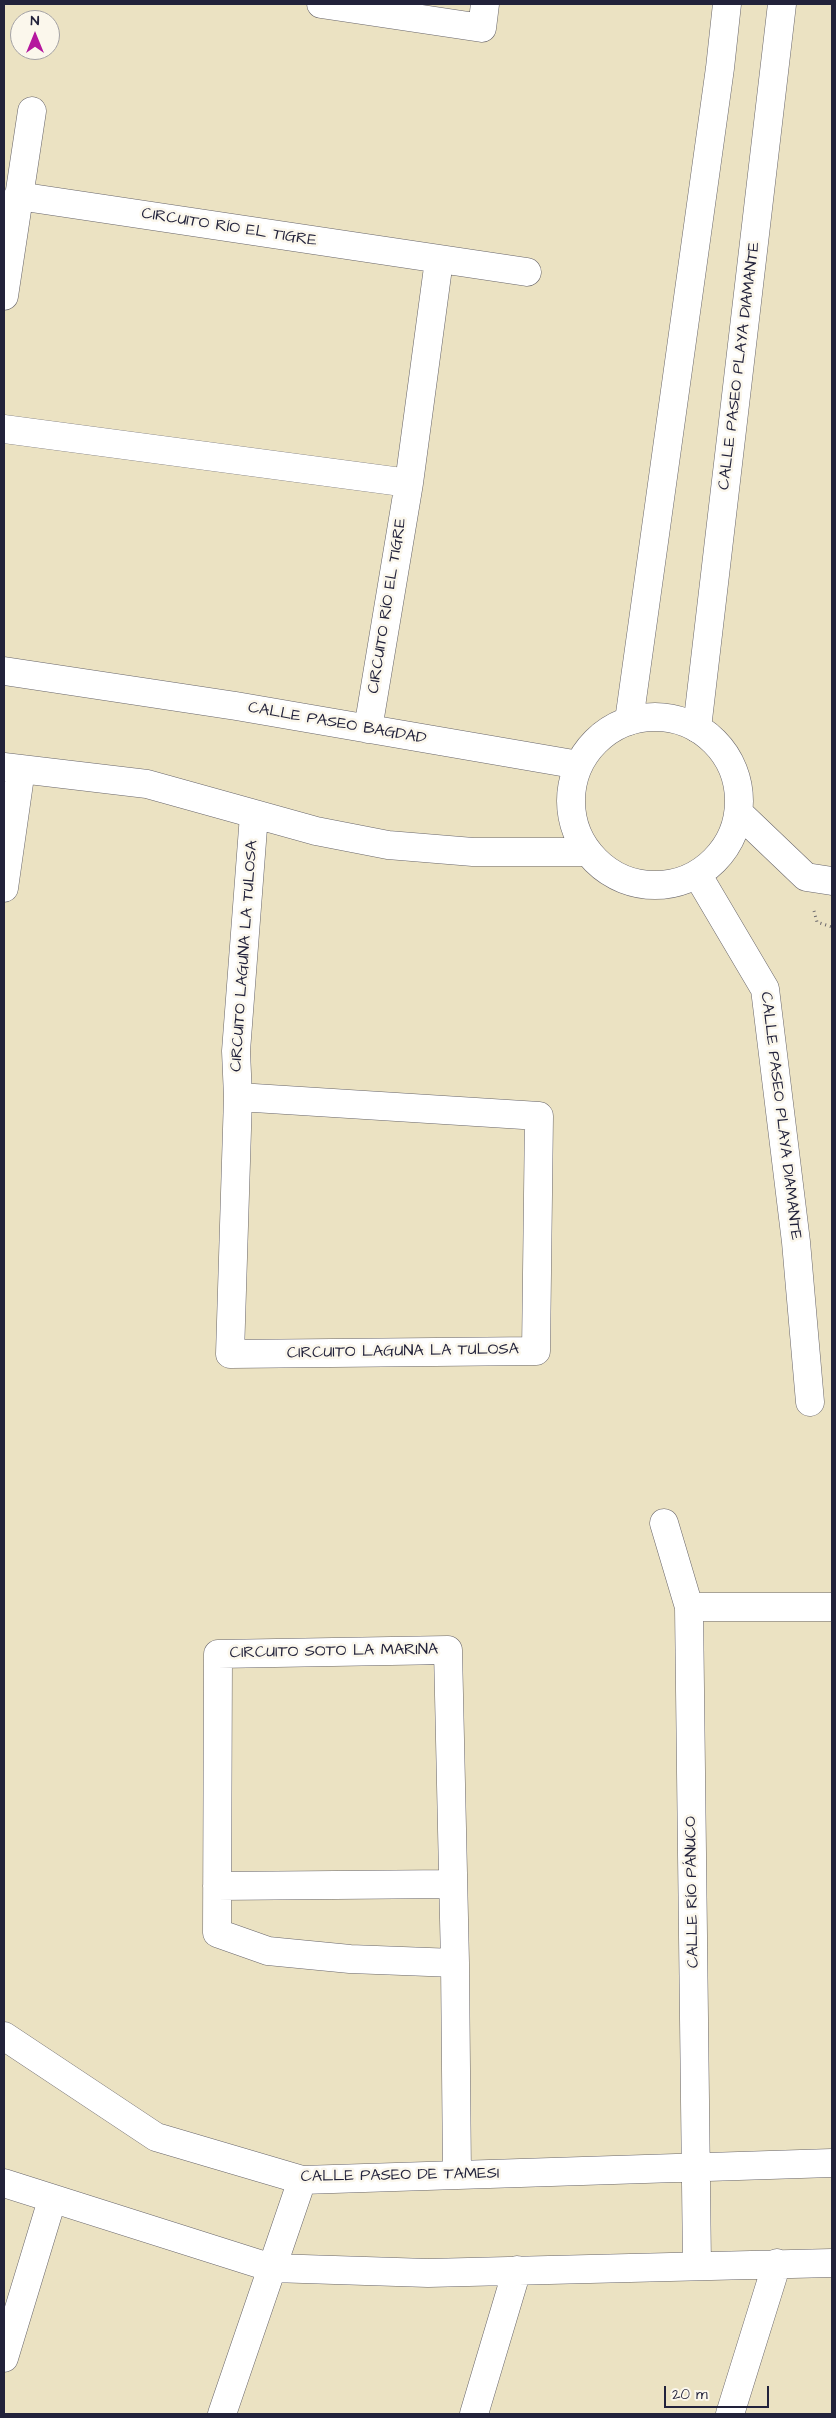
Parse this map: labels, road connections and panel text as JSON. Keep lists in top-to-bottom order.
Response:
{
  "streets": {
    "street": [
      "CIRCUITO RÍO EL TIGRE",
      "CALLE PASEO PLAYA DIAMANTE",
      "CALLE PASEO BAGDAD",
      "CIRCUITO LAGUNA LA TULOSA",
      "CIRCUITO SOTO LA MARINA",
      "CALLE RÍO PÁNUCO",
      "CALLE PASEO DE TAMESI"
    ]
  },
  "crossings": [
    ["CIRCUITO RÍO EL TIGRE", "CALLE PASEO BAGDAD"],
    ["CALLE PASEO PLAYA DIAMANTE", "CALLE PASEO BAGDAD"],
    ["CIRCUITO SOTO LA MARINA", "CALLE PASEO DE TAMESI"],
    ["CALLE RÍO PÁNUCO", "CALLE PASEO DE TAMESI"]
  ],
  "scale_bar": "20 m",
  "north": "top"
}
